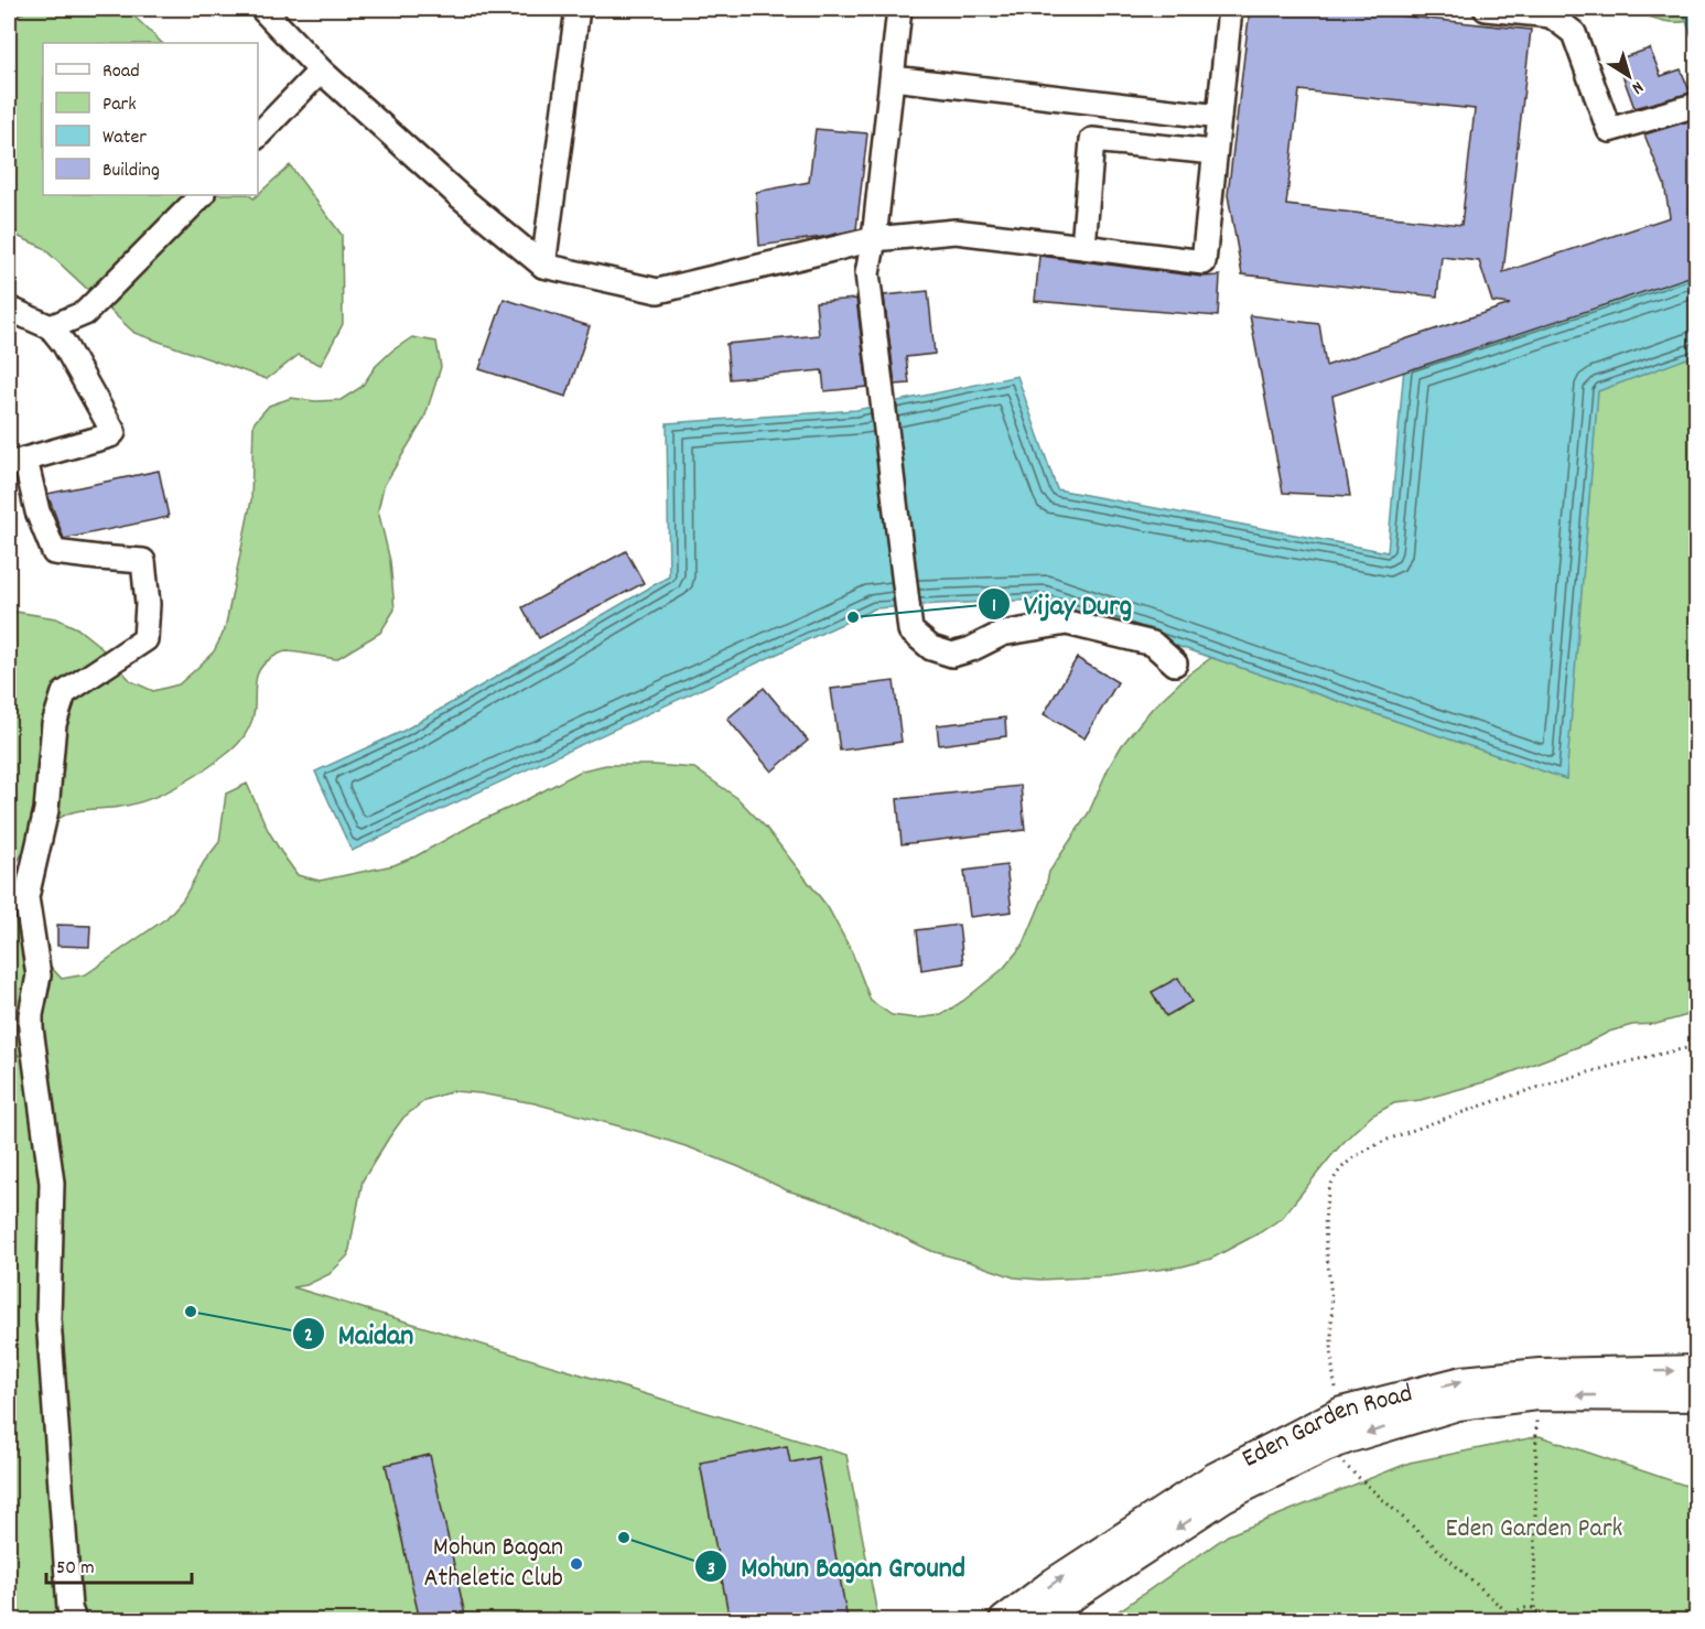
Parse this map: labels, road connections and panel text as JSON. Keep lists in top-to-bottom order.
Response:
{
  "streets": {
    "main road": ["Eden Garden Road"]
  },
  "parks": ["Eden Garden Park"],
  "places": [
    "Vijay Durg",
    "Maidan",
    "Mohun Bagan Ground",
    "Mohun Bagan Atheletic Club"
  ],
  "legend": [
    "Road",
    "Park",
    "Water",
    "Building"
  ],
  "scale_bar": "50 m",
  "north": "bottom right"
}
